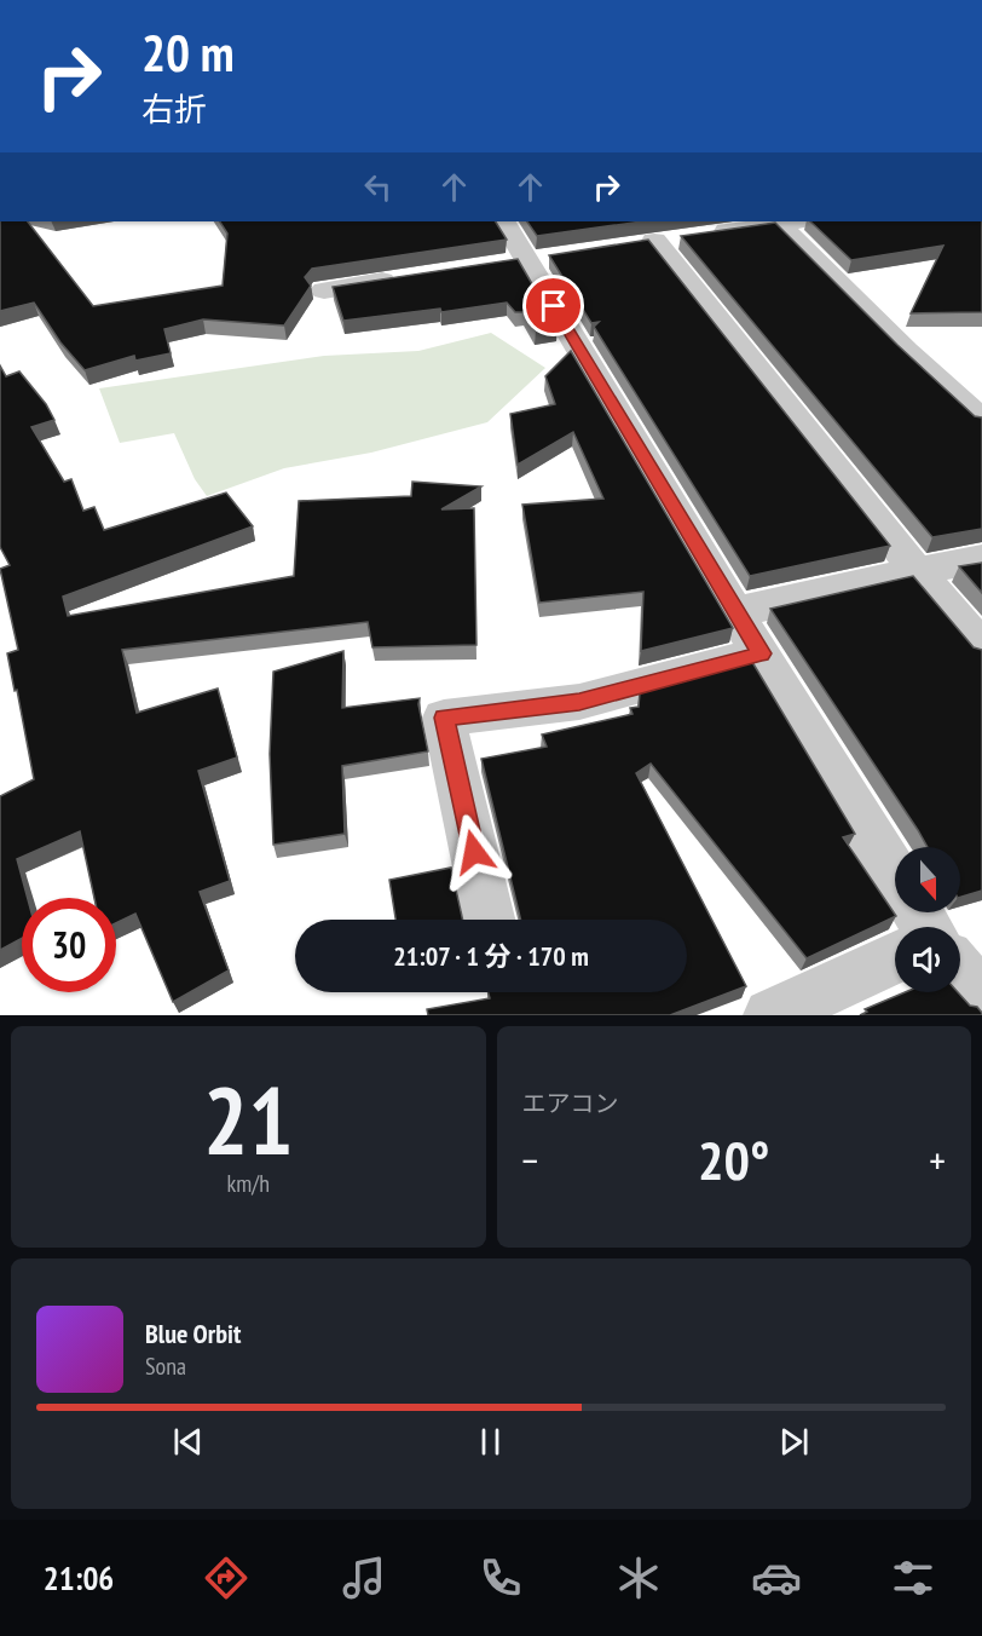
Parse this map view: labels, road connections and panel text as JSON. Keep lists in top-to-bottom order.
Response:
{
  "north": "bottom",
  "page": {
    "turn": ["20 m", "右折"],
    "limit": "30",
    "trip": "21:07 · 1 分 · 170 m",
    "tile": [
      ["21", "km/h"],
      "エアコン"
    ],
    "heat": ["−", "20°", "+"],
    "song": ["Blue Orbit", "Sona"],
    "tabs": "21:06"
  }
}
